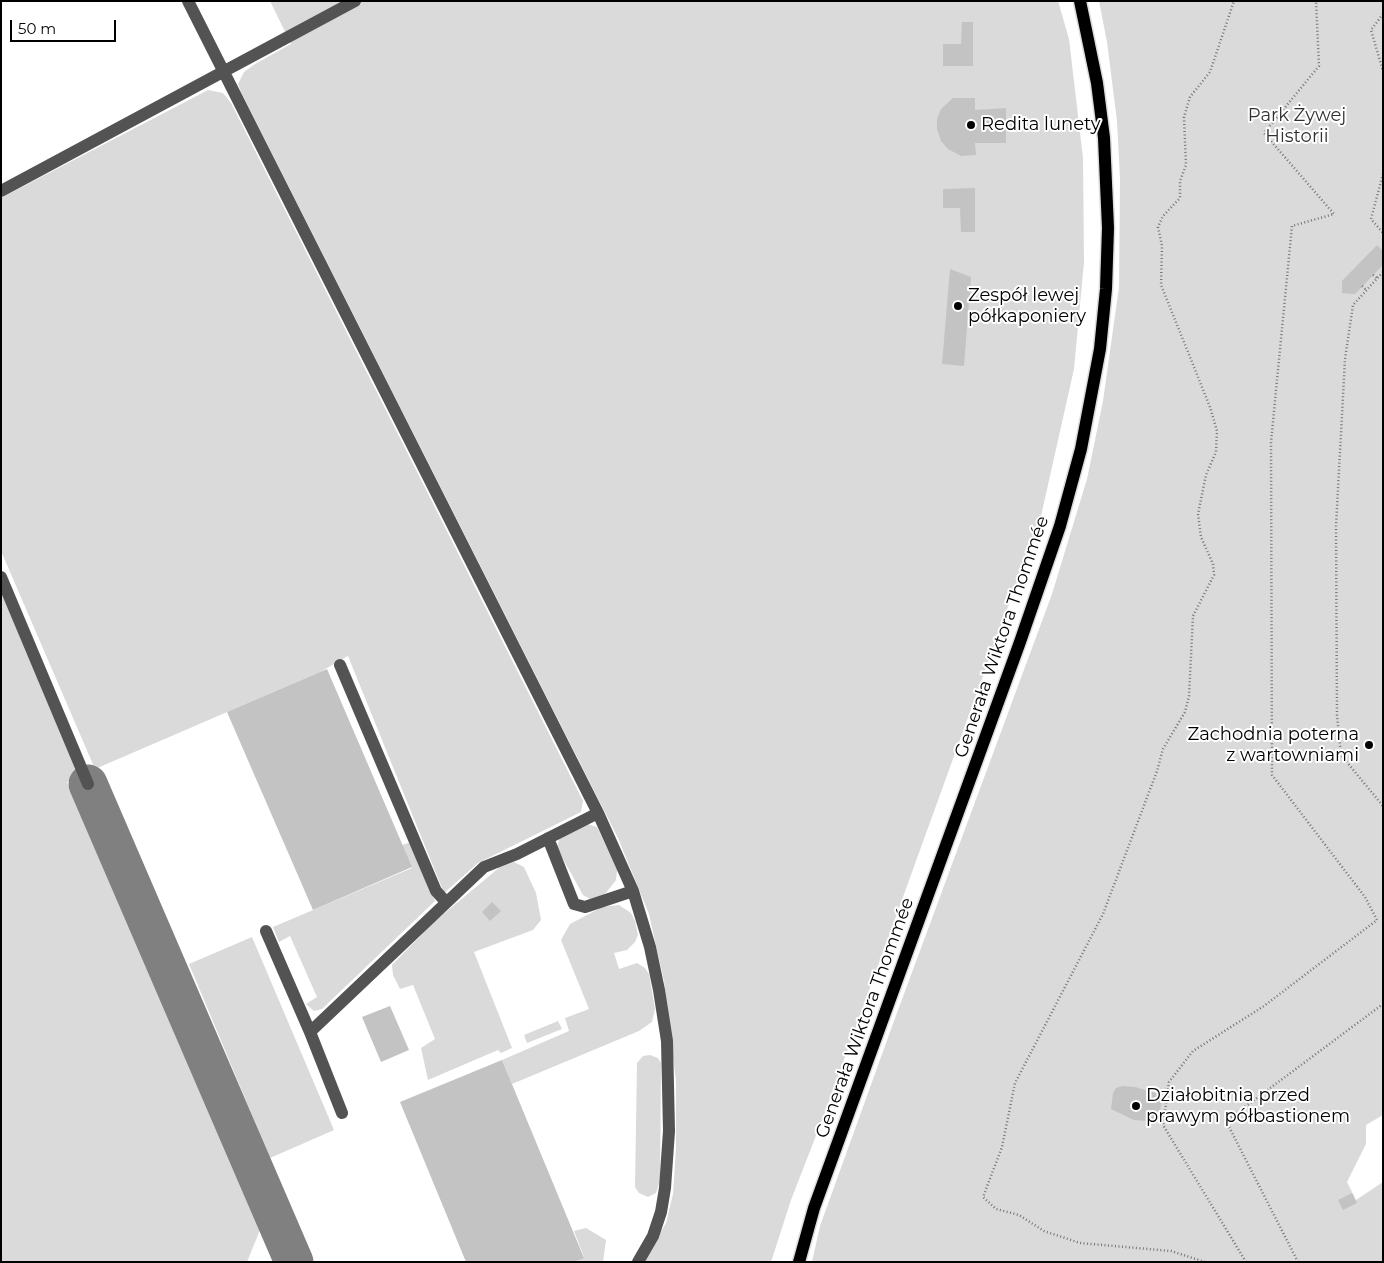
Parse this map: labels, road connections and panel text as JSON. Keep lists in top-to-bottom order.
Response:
{
  "streets": {
    "main road": ["Generała Wiktora Thommée"]
  },
  "parks": ["Park Żywej Historii"],
  "places": [
    "Redita lunety",
    "Zespół lewej półkaponiery",
    "Zachodnia poterna z wartowniami",
    "Działobitnia przed prawym półbastionem"
  ],
  "scale_bar": "50 m"
}
